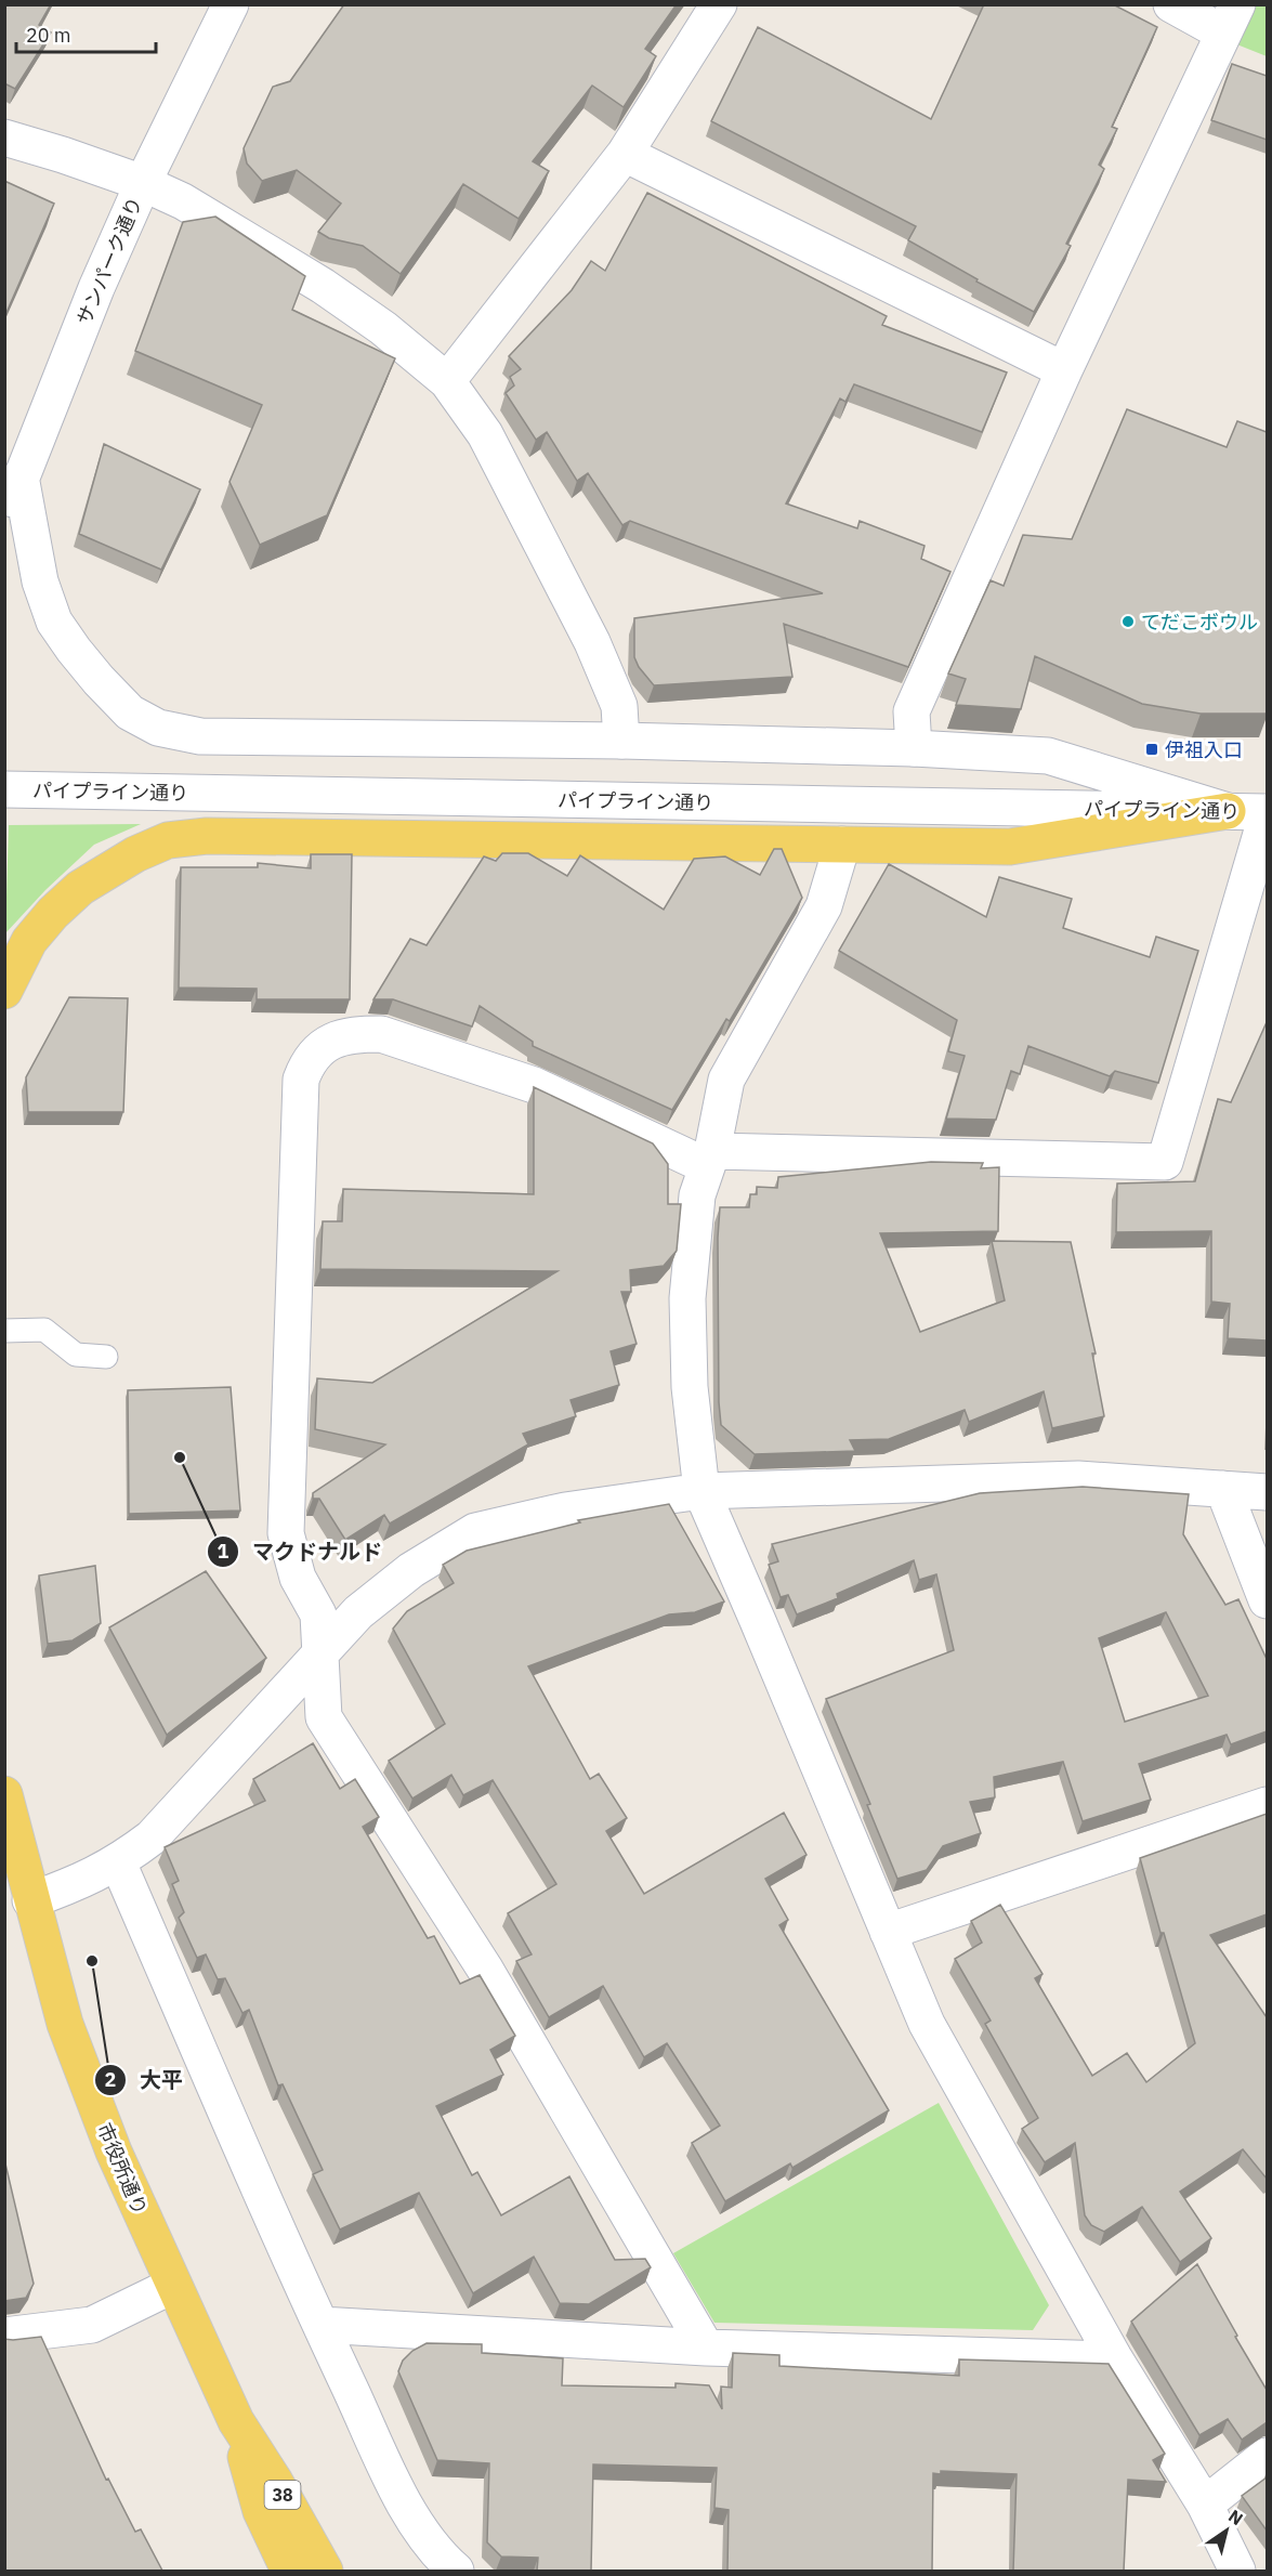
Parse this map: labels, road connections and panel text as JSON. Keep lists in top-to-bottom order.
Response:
{
  "streets": {
    "main road": ["市役所通り", "38"],
    "street": ["サンパーク通り", "パイプライン通り"]
  },
  "places": {
    "other": ["てだこボウル", "マクドナルド", "大平"],
    "transit": ["伊祖入口"]
  },
  "scale_bar": "20 m",
  "north": "top right"
}
